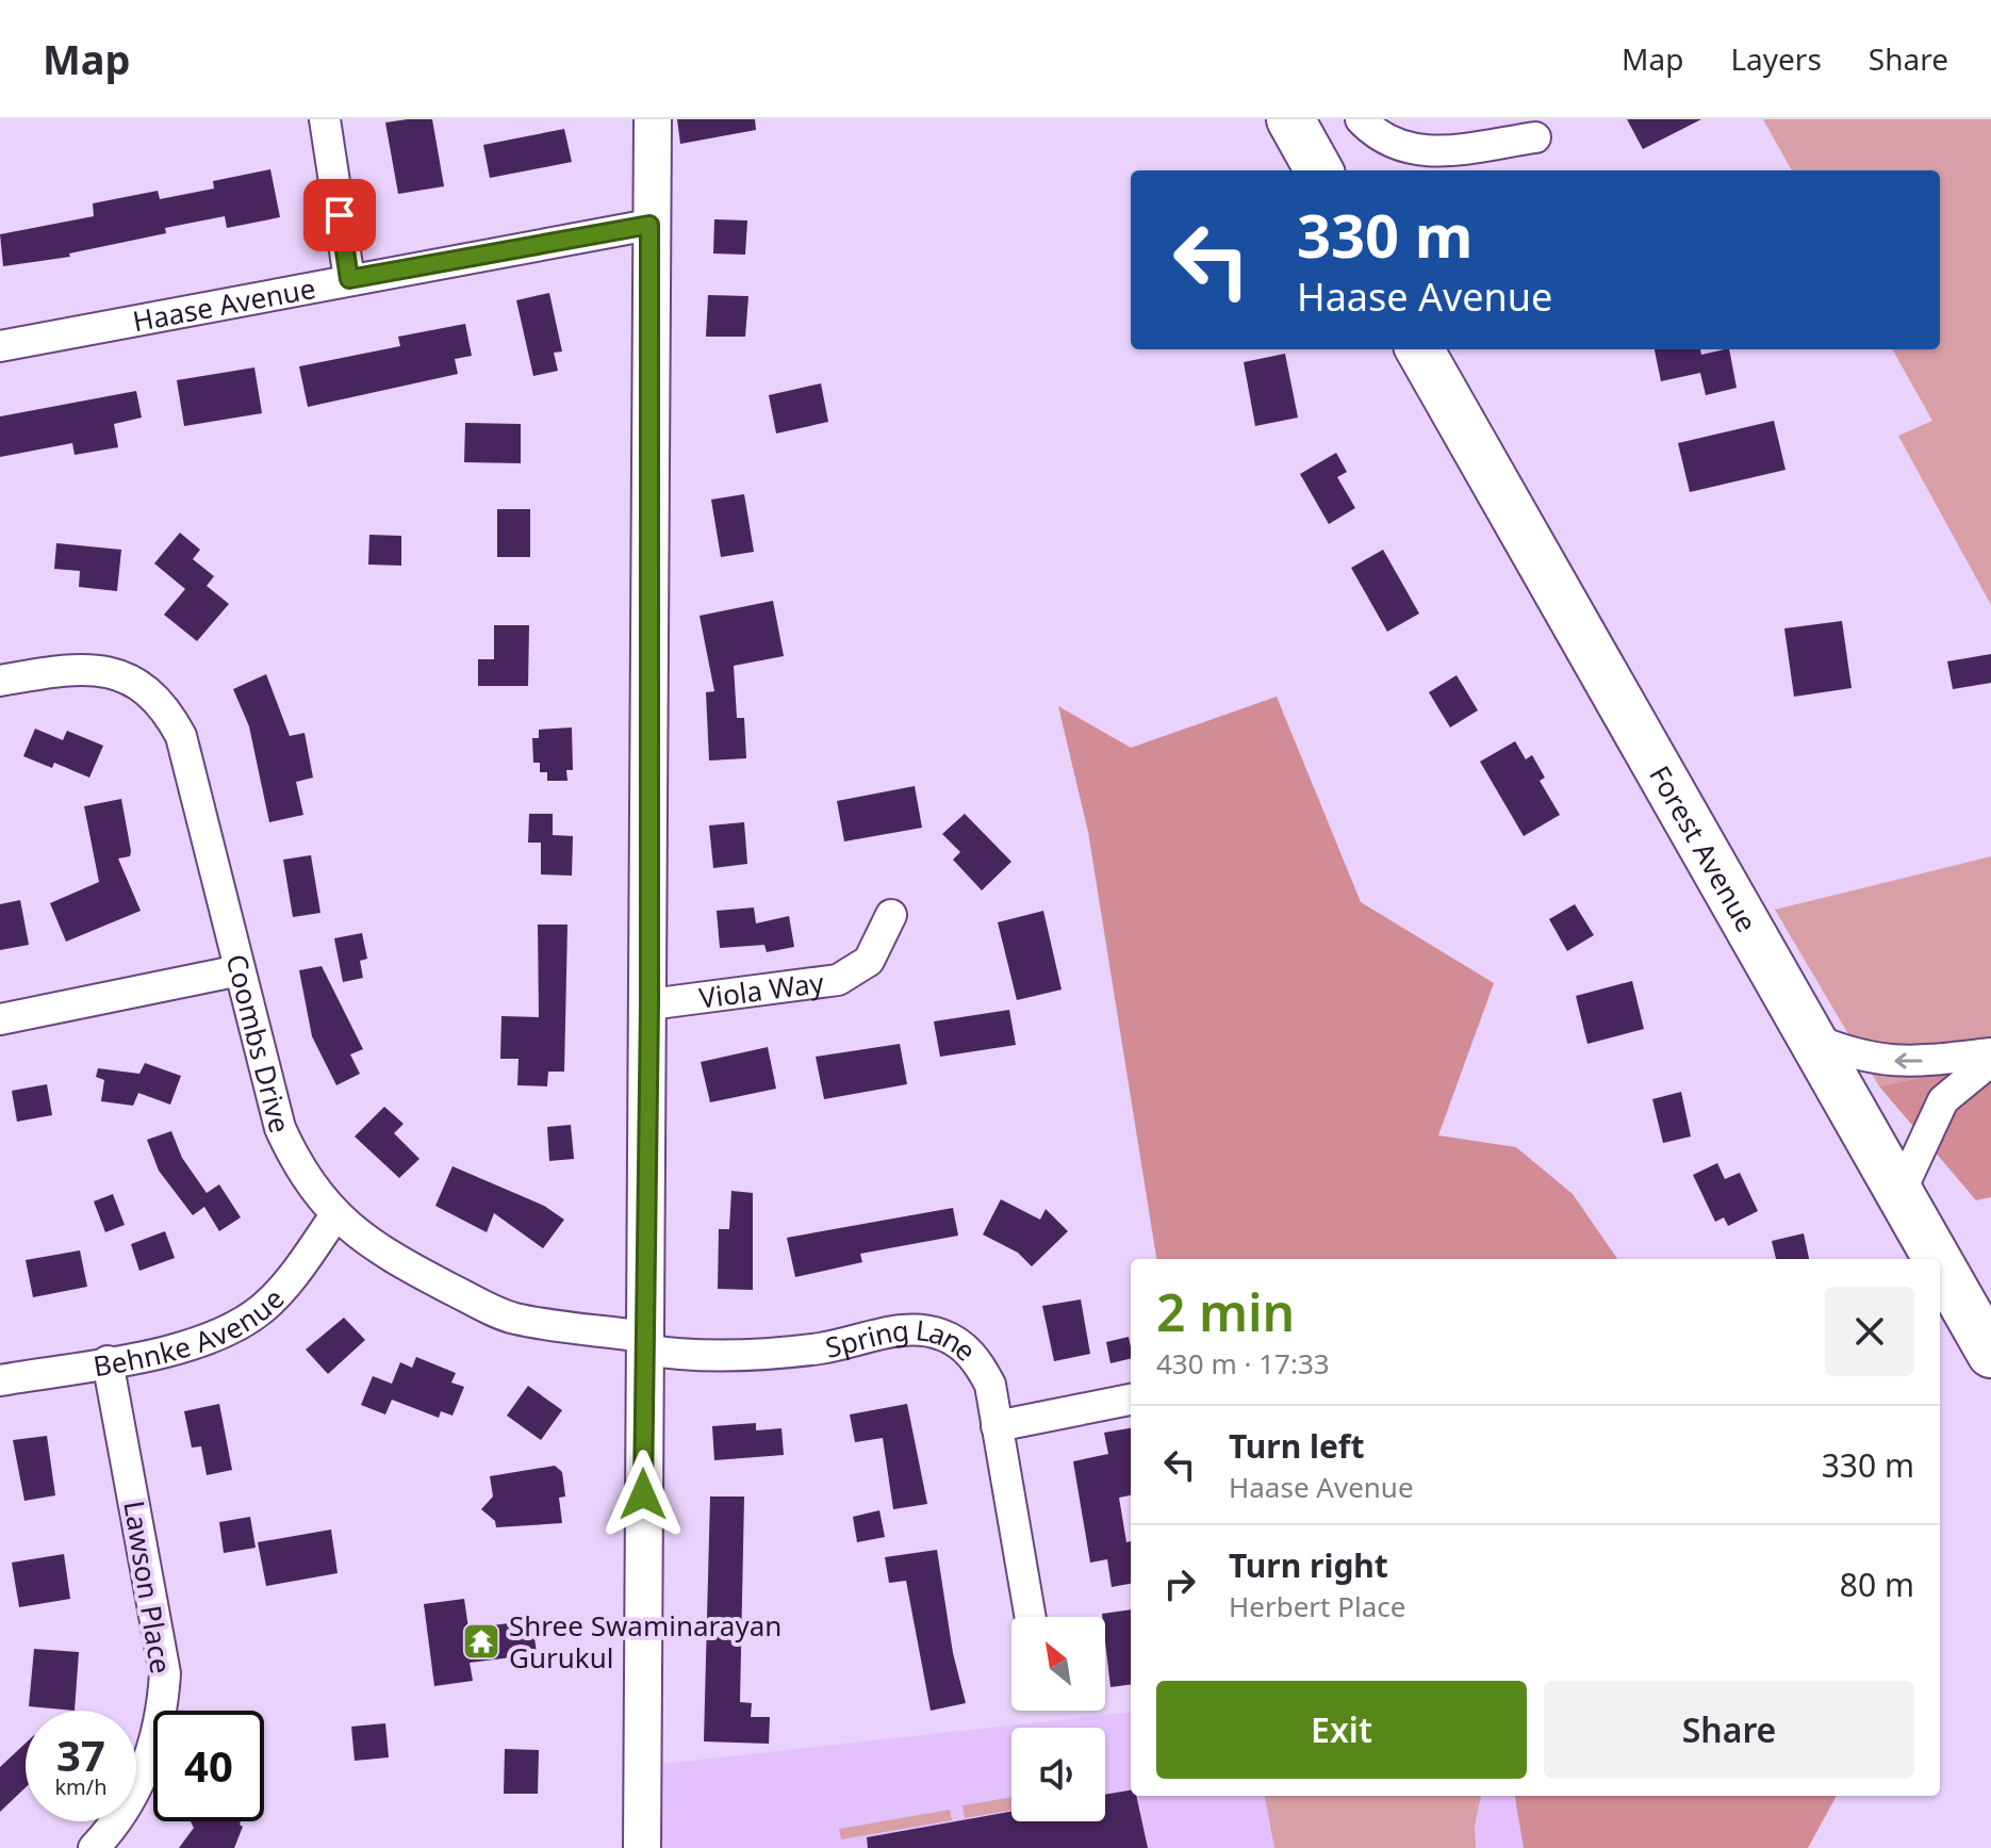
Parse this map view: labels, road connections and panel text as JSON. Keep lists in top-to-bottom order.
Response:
{
  "streets": {
    "main road": ["Forest Avenue"],
    "street": [
      "Haase Avenue",
      "Viola Way",
      "Coombs Drive",
      "Behnke Avenue",
      "Spring Lane",
      "Lawson Place"
    ]
  },
  "crossings": [
    ["Coombs Drive", "Behnke Avenue"],
    ["Coombs Drive", "Spring Lane"],
    ["Behnke Avenue", "Lawson Place"]
  ],
  "places": {
    "temple": ["Shree Swaminarayan Gurukul"]
  },
  "north": "top left",
  "page": {
    "header": "Map",
    "nav": ["Map", "Layers", "Share"],
    "turn": ["330 m", "Haase Avenue"],
    "heading": ["2 min", "430 m · 17:33"],
    "list": [
      {
        "name": "Turn left",
        "note": "Haase Avenue",
        "value": "330 m"
      },
      {
        "name": "Turn right",
        "note": "Herbert Place",
        "value": "80 m"
      }
    ],
    "buttons": ["Exit", "Share"],
    "speed": "37 km/h",
    "limit": "40"
  }
}
